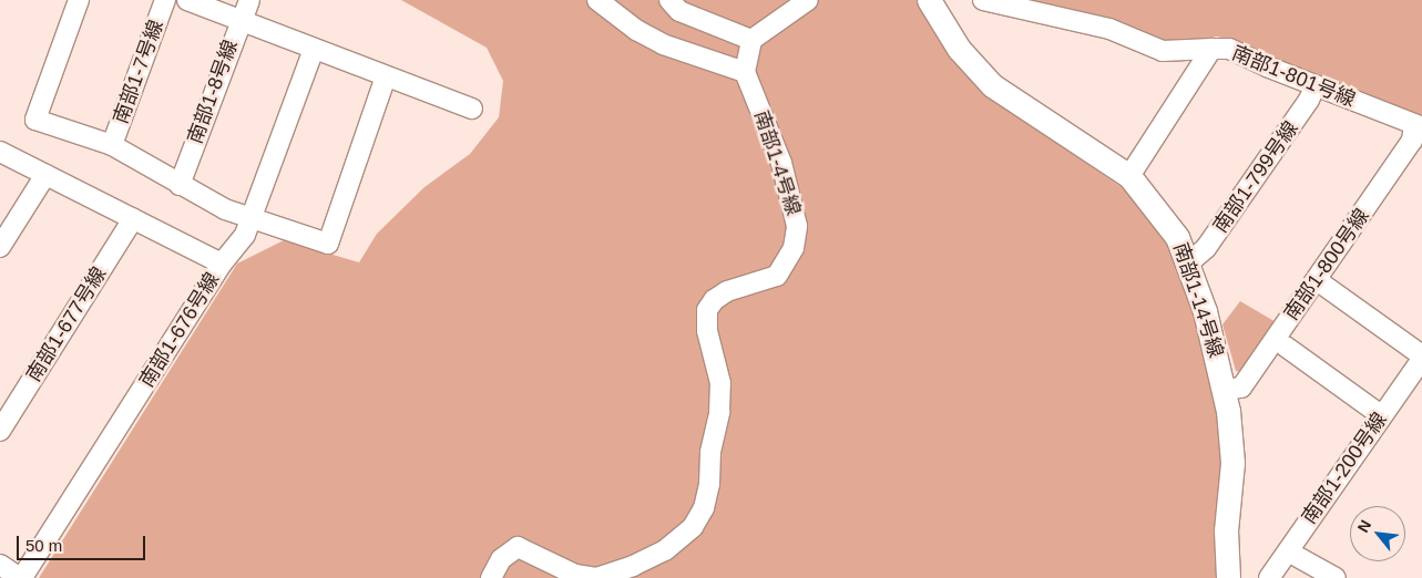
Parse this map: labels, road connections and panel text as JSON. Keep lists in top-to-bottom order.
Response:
{
  "streets": {
    "street": [
      "南部1-7号線",
      "南部1-801号線",
      "南部1-8号線",
      "南部1-4号線",
      "南部1-799号線",
      "南部1-800号線",
      "南部1-14号線",
      "南部1-677号線",
      "南部1-676号線",
      "南部1-200号線"
    ]
  },
  "crossings": [
    ["南部1-801号線", "南部1-799号線"],
    ["南部1-801号線", "南部1-800号線"],
    ["南部1-801号線", "南部1-14号線"],
    ["南部1-799号線", "南部1-14号線"],
    ["南部1-800号線", "南部1-14号線"],
    ["南部1-677号線", "南部1-676号線"]
  ],
  "scale_bar": "50 m",
  "north": "top left"
}
